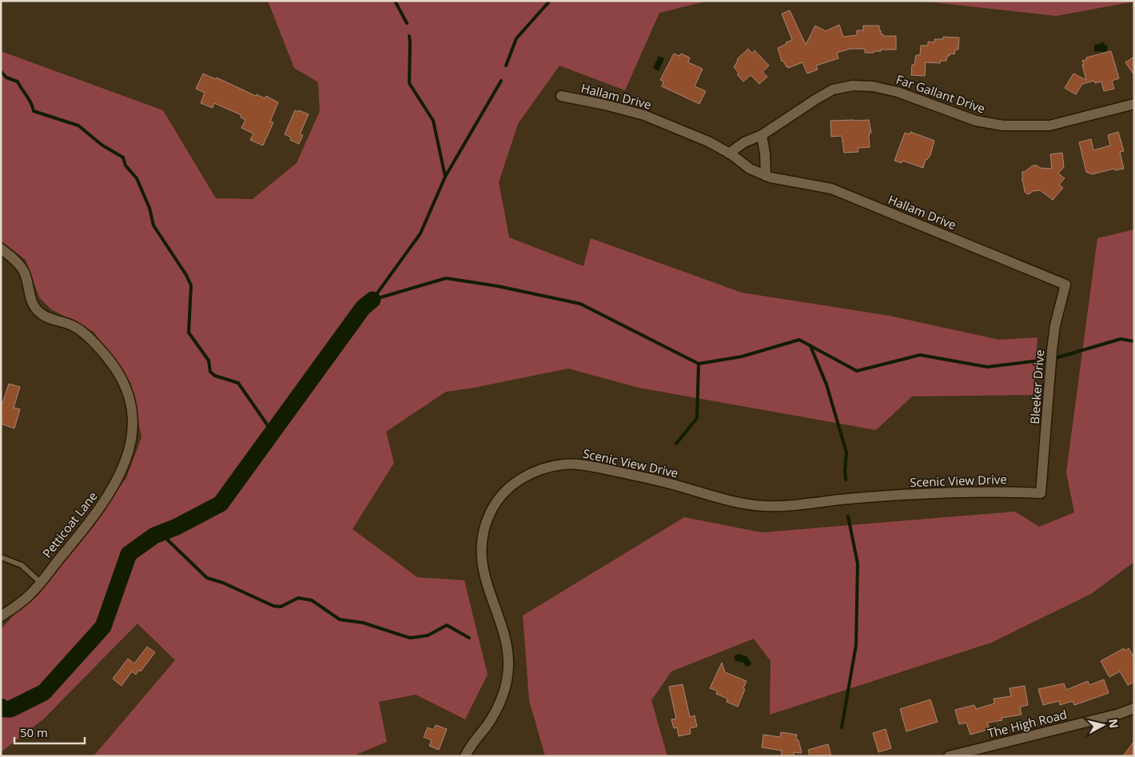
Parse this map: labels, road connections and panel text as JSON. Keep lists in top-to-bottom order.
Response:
{
  "streets": {
    "street": [
      "Far Gallant Drive",
      "Hallam Drive",
      "Bleeker Drive",
      "Scenic View Drive",
      "Petticoat Lane",
      "The High Road"
    ]
  },
  "crossings": [
    ["Hallam Drive", "Bleeker Drive"],
    ["Bleeker Drive", "Scenic View Drive"]
  ],
  "scale_bar": "50 m",
  "north": "right"
}
